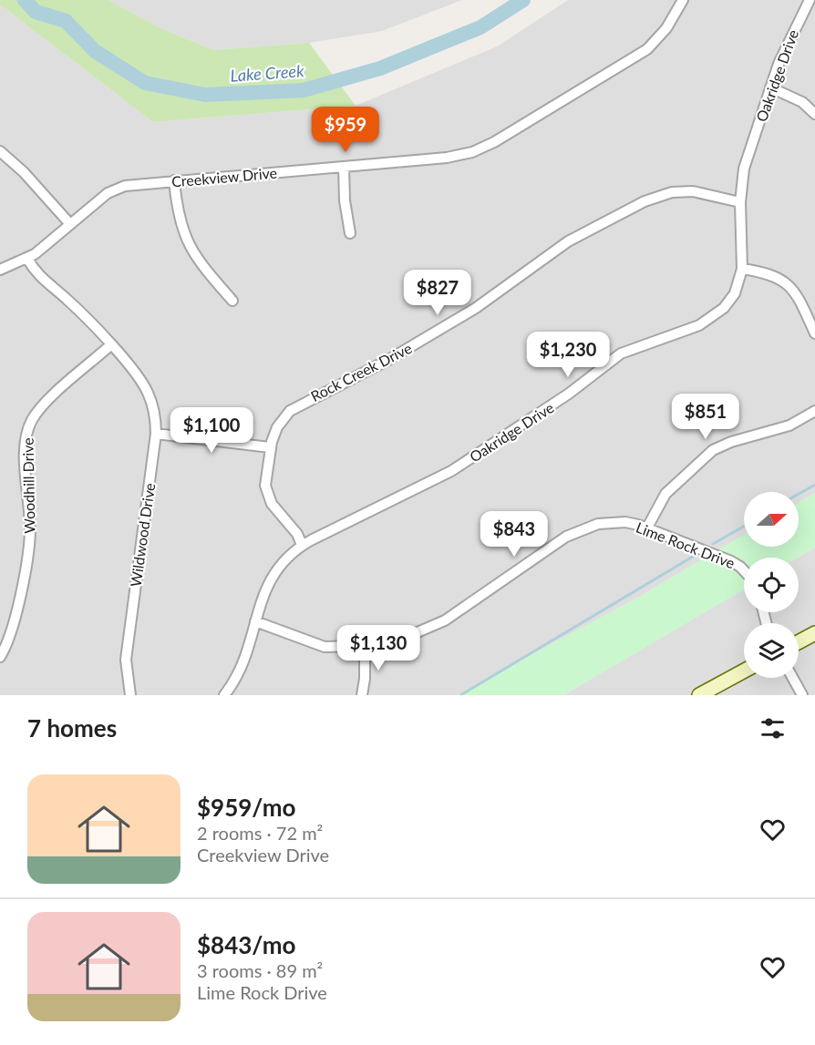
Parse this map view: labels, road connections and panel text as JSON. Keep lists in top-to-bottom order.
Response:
{
  "streets": {
    "street": [
      "Oakridge Drive",
      "Creekview Drive",
      "Rock Creek Drive",
      "Woodhill Drive",
      "Wildwood Drive",
      "Lime Rock Drive"
    ]
  },
  "crossings": [
    ["Oakridge Drive", "Rock Creek Drive"],
    ["Oakridge Drive", "Lime Rock Drive"],
    ["Creekview Drive", "Wildwood Drive"],
    ["Woodhill Drive", "Wildwood Drive"]
  ],
  "water": ["Lake Creek"],
  "north": "right",
  "page": {
    "price": [
      "$959",
      "$827",
      "$1,230",
      "$851",
      "$1,100",
      "$843",
      "$1,130"
    ],
    "heading": "7 homes",
    "list": [
      {
        "name": "$959/mo",
        "note": "2 rooms · 72 m² · Creekview Drive"
      },
      {
        "name": "$843/mo",
        "note": "3 rooms · 89 m² · Lime Rock Drive"
      }
    ]
  }
}
